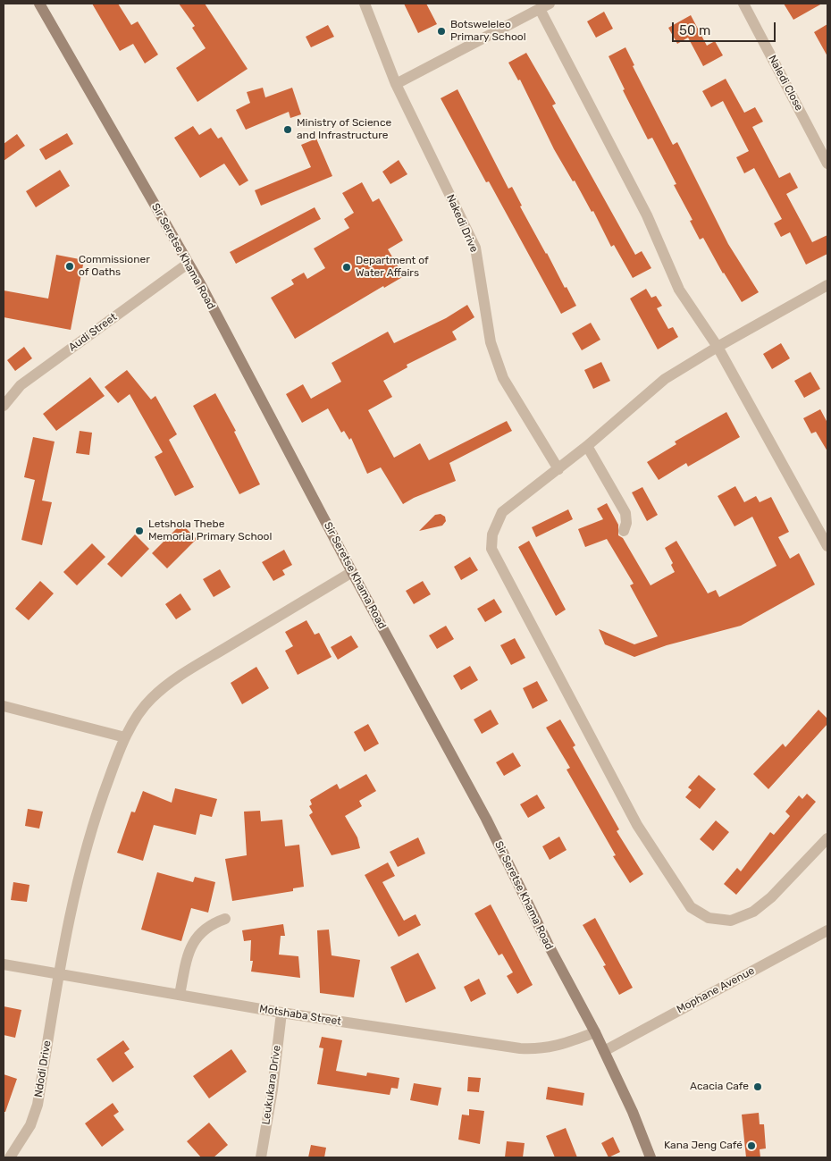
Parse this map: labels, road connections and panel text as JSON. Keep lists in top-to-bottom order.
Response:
{
  "streets": {
    "main road": ["Sir Seretse Khama Road"],
    "street": [
      "Naledi Close",
      "Nakedi Drive",
      "Audi Street",
      "Mophane Avenue",
      "Motshaba Street",
      "Ndodi Drive",
      "Leukukara Drive"
    ]
  },
  "crossings": [
    ["Sir Seretse Khama Road", "Audi Street"],
    ["Sir Seretse Khama Road", "Mophane Avenue"],
    ["Sir Seretse Khama Road", "Motshaba Street"],
    ["Sir Seretse Khama Road", "Ndodi Drive"],
    ["Motshaba Street", "Ndodi Drive"],
    ["Motshaba Street", "Leukukara Drive"]
  ],
  "places": [
    "Botsweleleo Primary School",
    "Ministry of Science and Infrastructure",
    "Commissioner of Oaths",
    "Department of Water Affairs",
    "Letshola Thebe Memorial Primary School",
    "Acacia Cafe",
    "Kana Jeng Café"
  ],
  "scale_bar": "50 m"
}
